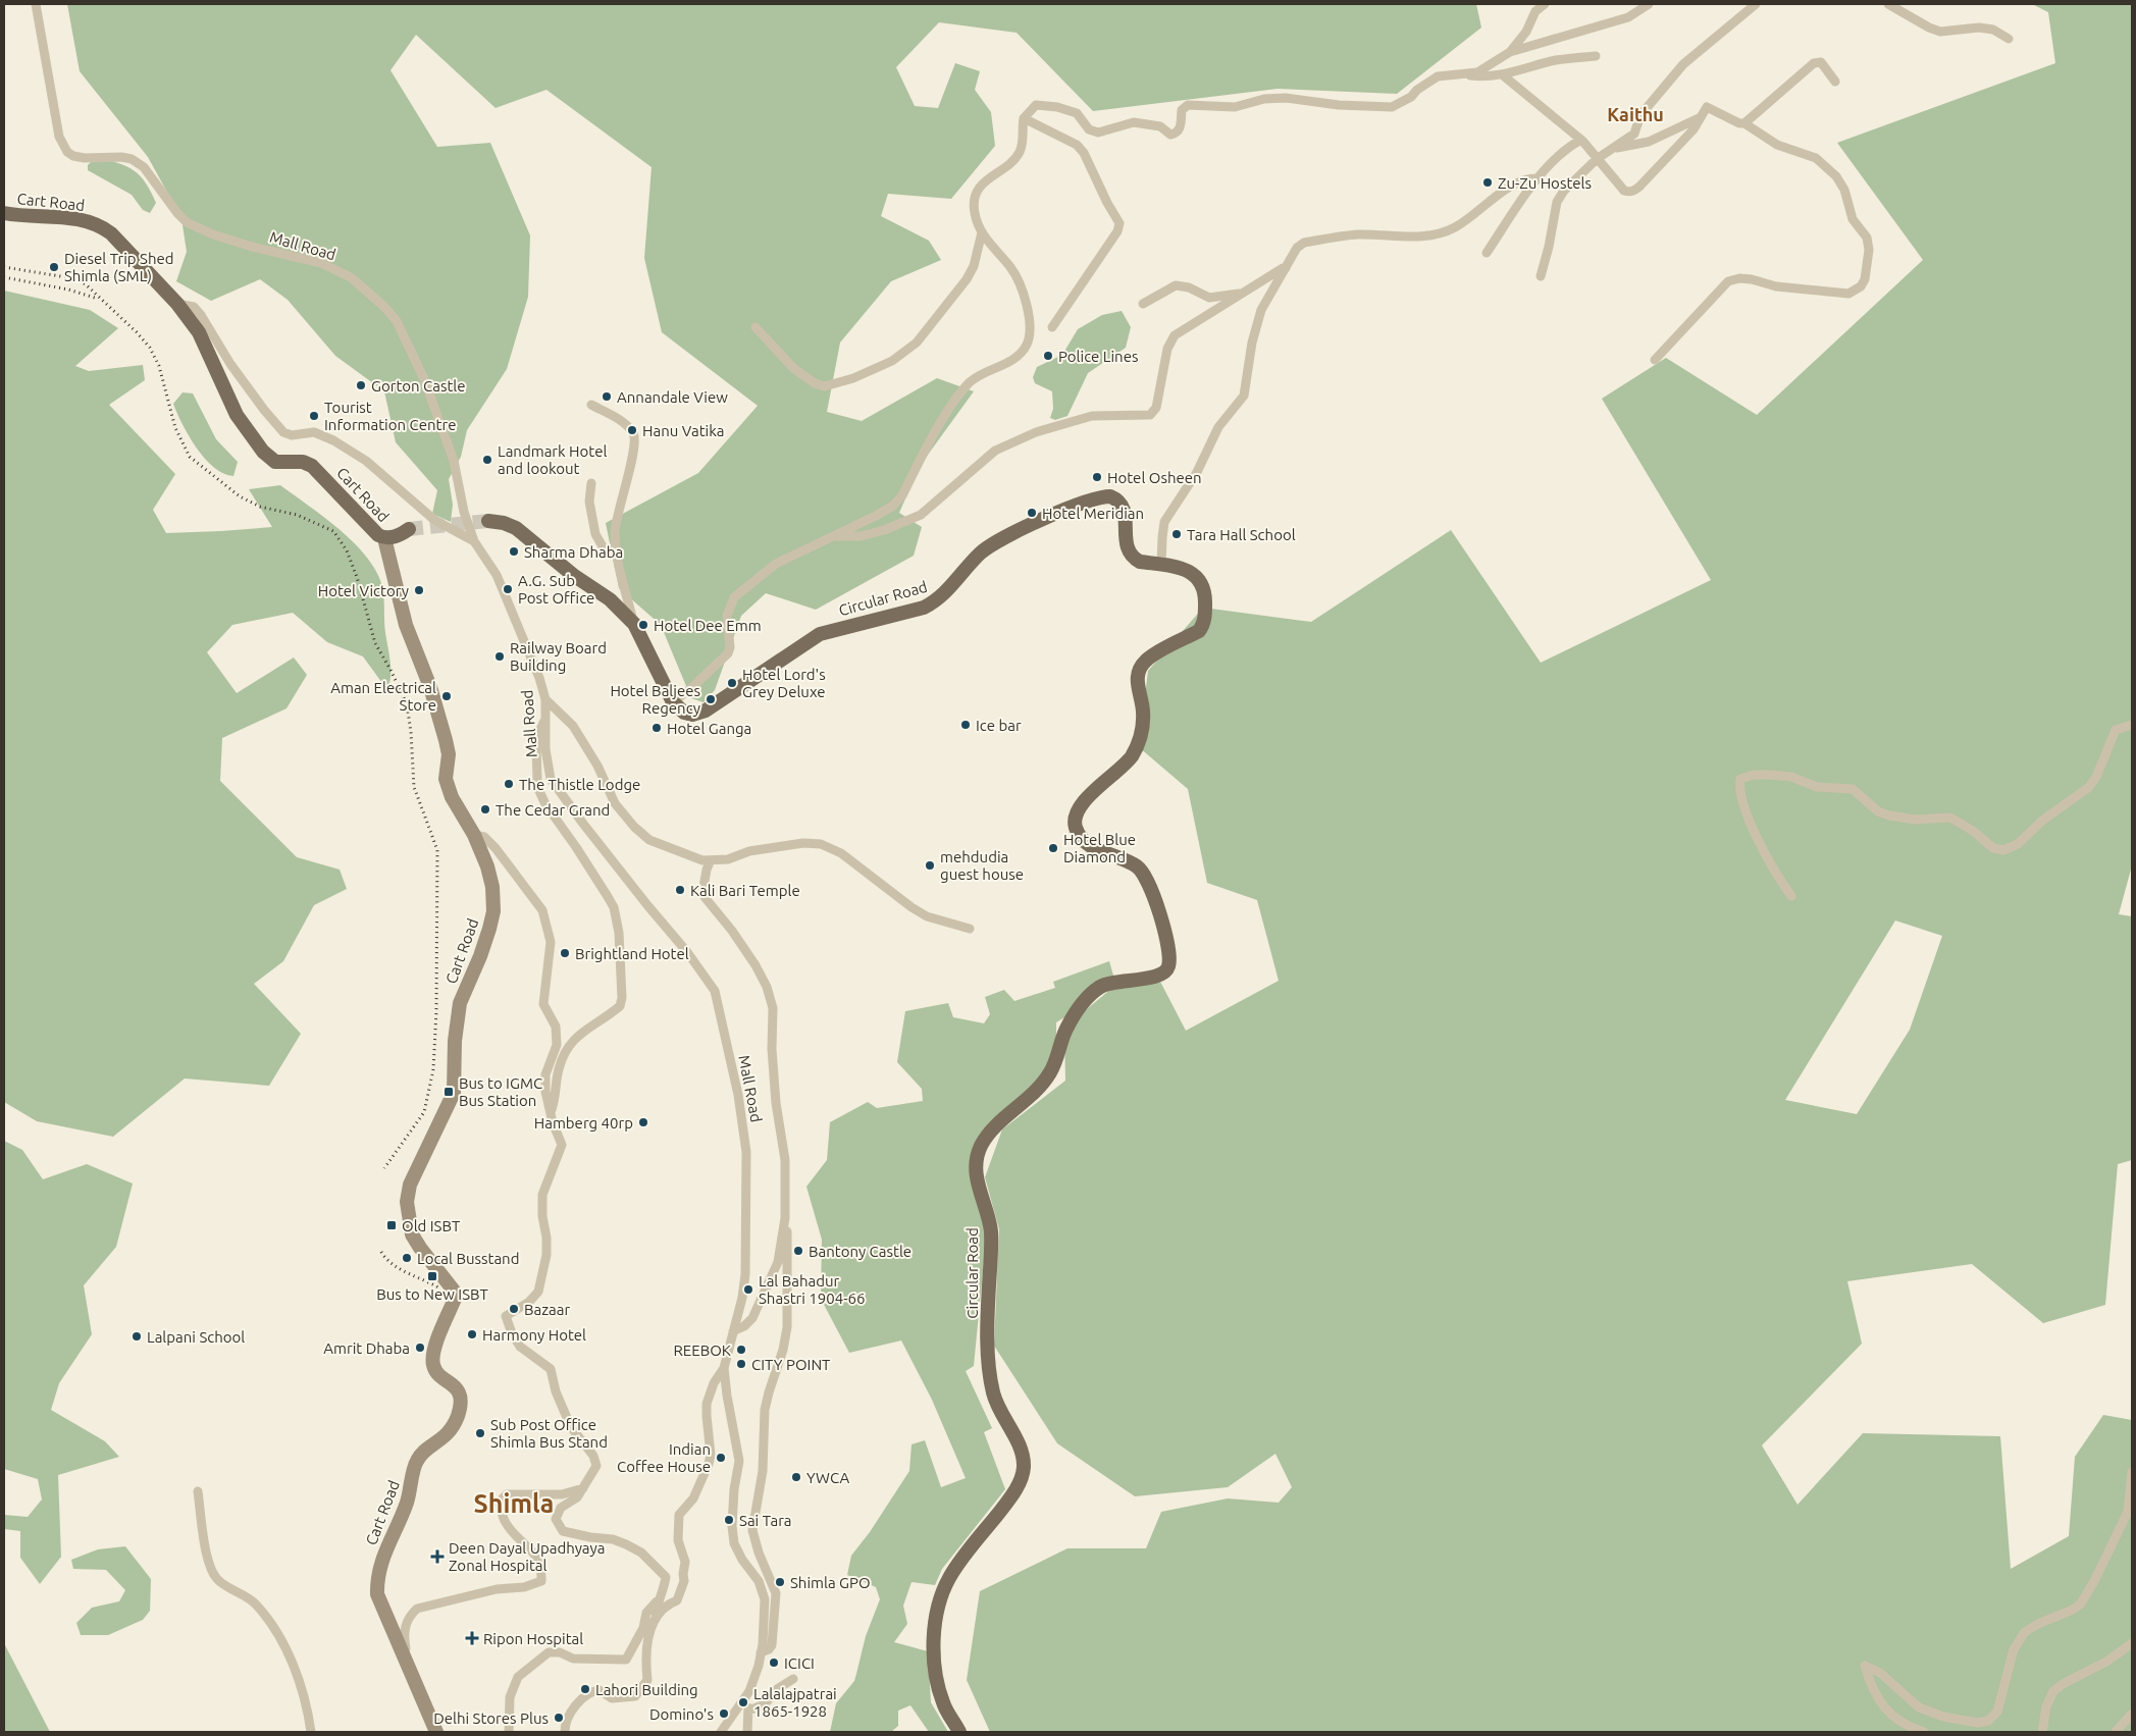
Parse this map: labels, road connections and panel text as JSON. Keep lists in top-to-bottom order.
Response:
{
  "streets": {
    "main road": ["Cart Road", "Circular Road"],
    "street": ["Mall Road"]
  },
  "districts": ["Kaithu", "Shimla"],
  "places": {
    "other": [
      "Zu-Zu Hostels",
      "Diesel Trip Shed Shimla (SML)",
      "Police Lines",
      "Gorton Castle",
      "Annandale View",
      "Tourist Information Centre",
      "Hanu Vatika",
      "Landmark Hotel and lookout",
      "Hotel Osheen",
      "Hotel Meridian",
      "Tara Hall School",
      "Sharma Dhaba",
      "A.G. Sub Post Office",
      "Hotel Victory",
      "Hotel Dee Emm",
      "Railway Board Building",
      "Hotel Lord's Grey Deluxe",
      "Aman Electrical Store",
      "Hotel Baljees Regency",
      "Ice bar",
      "Hotel Ganga",
      "The Thistle Lodge",
      "The Cedar Grand",
      "Hotel Blue Diamond",
      "mehdudia guest house",
      "Kali Bari Temple",
      "Brightland Hotel",
      "Hamberg 40rp",
      "Bantony Castle",
      "Local Busstand",
      "Lal Bahadur Shastri 1904-66",
      "Bazaar",
      "Harmony Hotel",
      "Lalpani School",
      "Amrit Dhaba",
      "REEBOK",
      "CITY POINT",
      "Sub Post Office Shimla Bus Stand",
      "Indian Coffee House",
      "YWCA",
      "Sai Tara",
      "Shimla GPO",
      "ICICI",
      "Lahori Building",
      "Lalalajpatrai 1865-1928",
      "Domino's",
      "Delhi Stores Plus"
    ],
    "transit": ["Bus to IGMC Bus Station", "Old ISBT", "Bus to New ISBT"],
    "health": ["Deen Dayal Upadhyaya Zonal Hospital", "Ripon Hospital"]
  }
}
